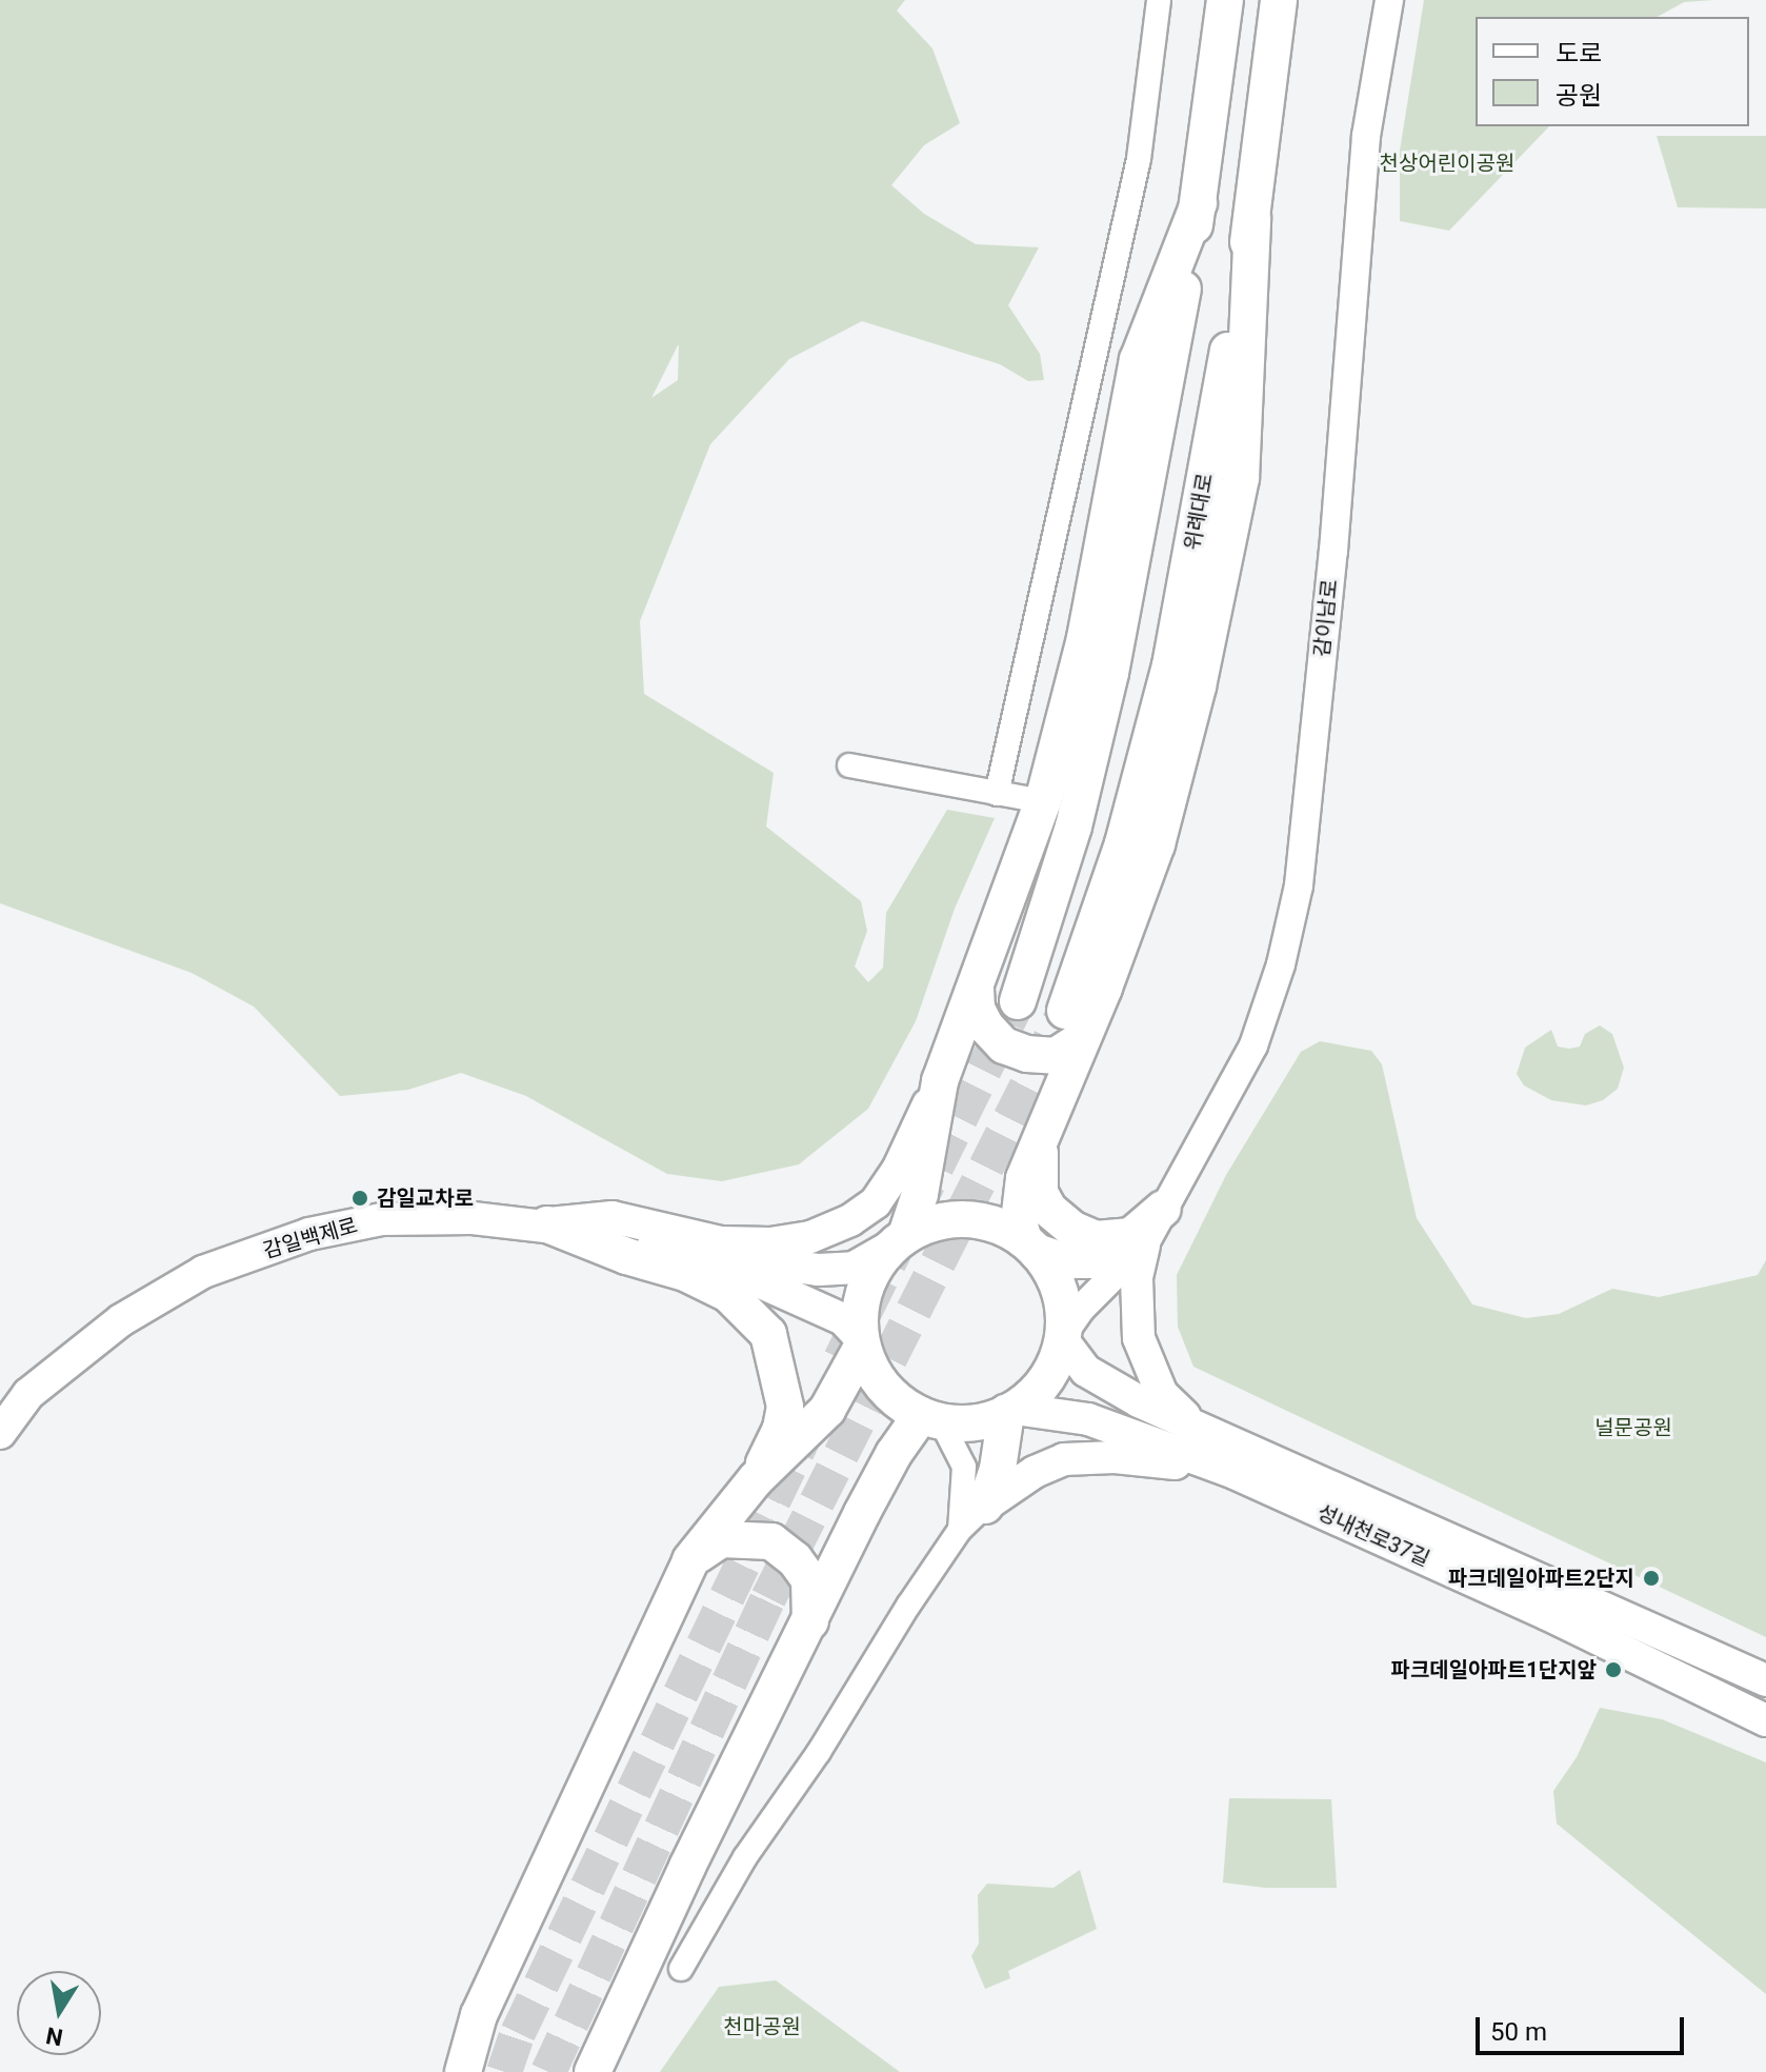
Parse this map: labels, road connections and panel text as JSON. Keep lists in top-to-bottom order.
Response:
{
  "streets": {
    "main road": ["감일백제로", "성내천로37길"],
    "street": ["감이남로"]
  },
  "parks": ["천상어린이공원", "널문공원", "천마공원"],
  "places": ["감일교차로", "파크데일아파트2단지", "파크데일아파트1단지앞"],
  "legend": ["도로", "공원"],
  "scale_bar": "50 m",
  "north": "bottom"
}
